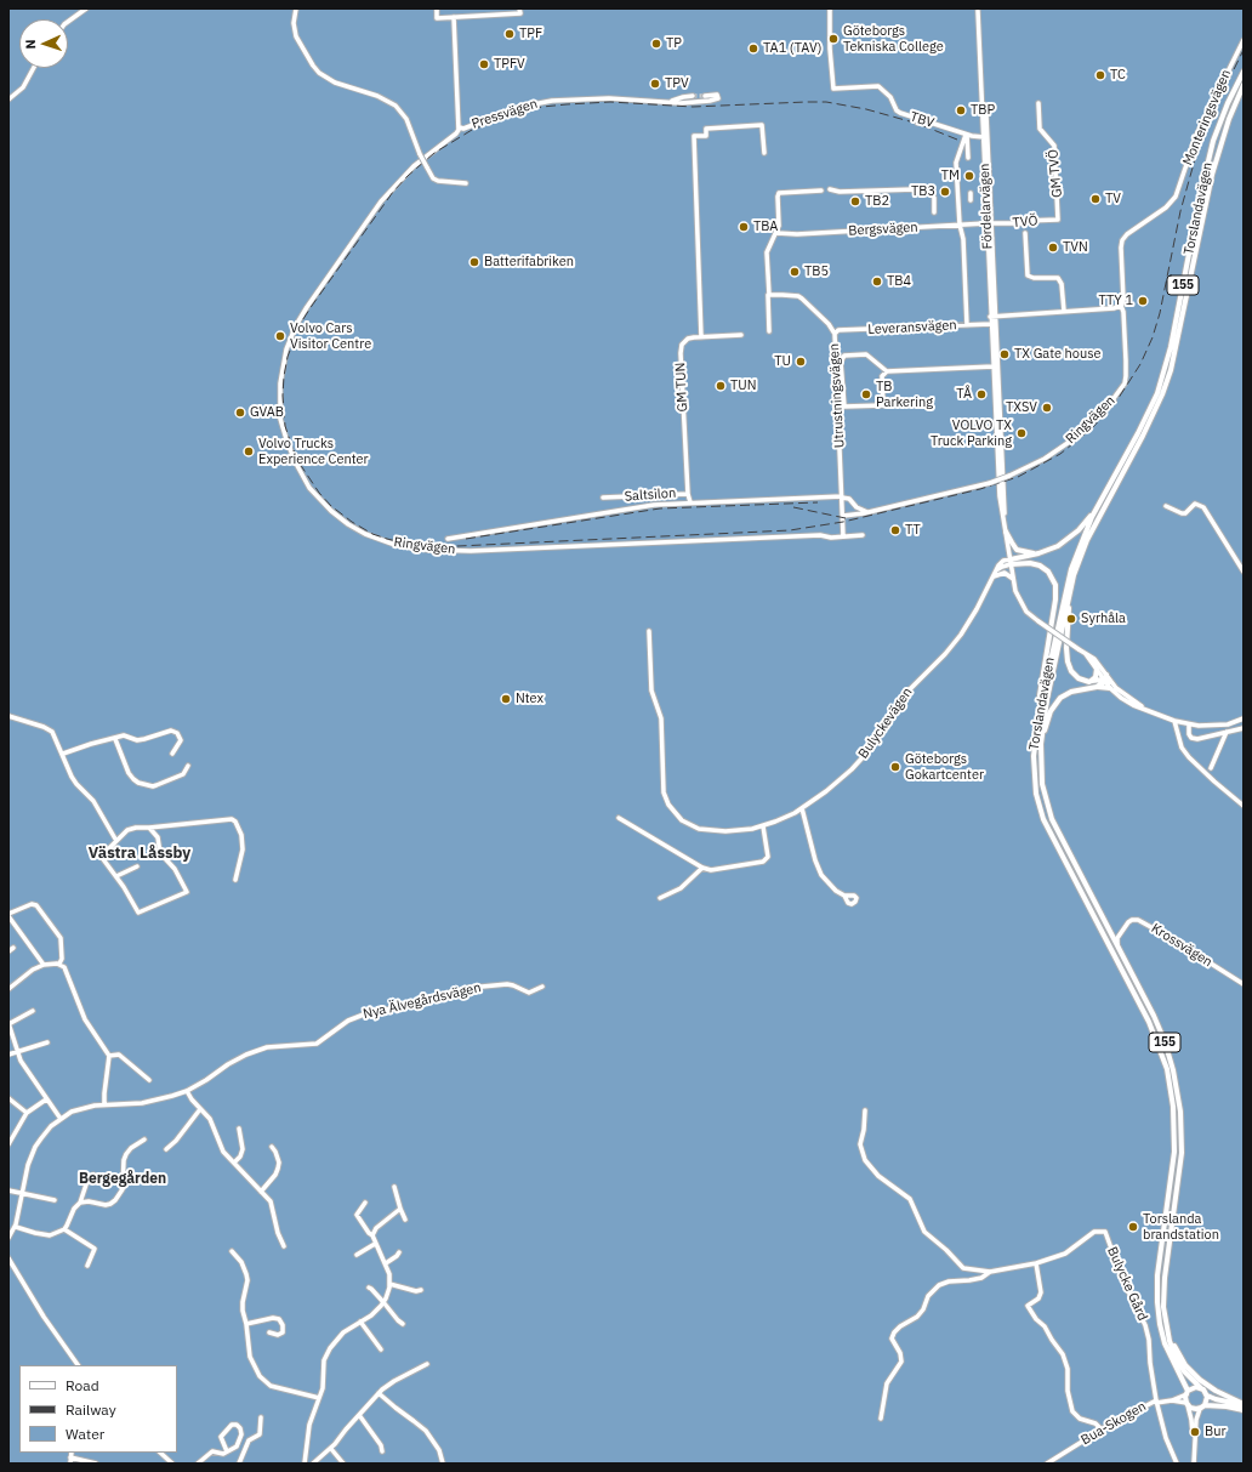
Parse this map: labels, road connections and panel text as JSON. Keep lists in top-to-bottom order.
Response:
{
  "streets": {
    "main road": ["Torslandavägen", "155"],
    "street": [
      "Pressvägen",
      "Monteringsvägen",
      "TBV",
      "GM TVÖ",
      "Fördelarvägen",
      "TVÖ",
      "Bergsvägen",
      "Leveransvägen",
      "GM TUN",
      "Utrustningsvägen",
      "Ringvägen",
      "Saltsilon",
      "Bulyckevägen",
      "Krossvägen",
      "Nya Älvegårdsvägen",
      "Bulycke Gård",
      "Bua-Skogen"
    ]
  },
  "crossings": [
    ["Pressvägen", "Ringvägen"],
    ["Monteringsvägen", "Ringvägen"],
    ["TBV", "Fördelarvägen"],
    ["GM TVÖ", "TVÖ"],
    ["Fördelarvägen", "TVÖ"],
    ["Fördelarvägen", "Bergsvägen"],
    ["Torslandavägen", "155"],
    ["TVÖ", "Bergsvägen"],
    ["Leveransvägen", "Utrustningsvägen"],
    ["GM TUN", "Saltsilon"],
    ["Bulycke Gård", "Bua-Skogen"]
  ],
  "districts": ["Västra Låssby", "Bergegården"],
  "places": [
    "TPF",
    "Göteborgs Tekniska College",
    "TP",
    "TA1 (TAV)",
    "TPFV",
    "TC",
    "TPV",
    "TBP",
    "TM",
    "TB3",
    "TV",
    "TB2",
    "TBA",
    "TVN",
    "Batterifabriken",
    "TB5",
    "TB4",
    "TTY 1",
    "Volvo Cars Visitor Centre",
    "TX Gate house",
    "TU",
    "TUN",
    "TB Parkering",
    "TÅ",
    "TXSV",
    "GVAB",
    "VOLVO TX Truck Parking",
    "Volvo Trucks Experience Center",
    "TT",
    "Syrhåla",
    "Ntex",
    "Göteborgs Gokartcenter",
    "Torslanda brandstation",
    "Bur"
  ],
  "legend": ["Road", "Railway", "Water"],
  "north": "left"
}
